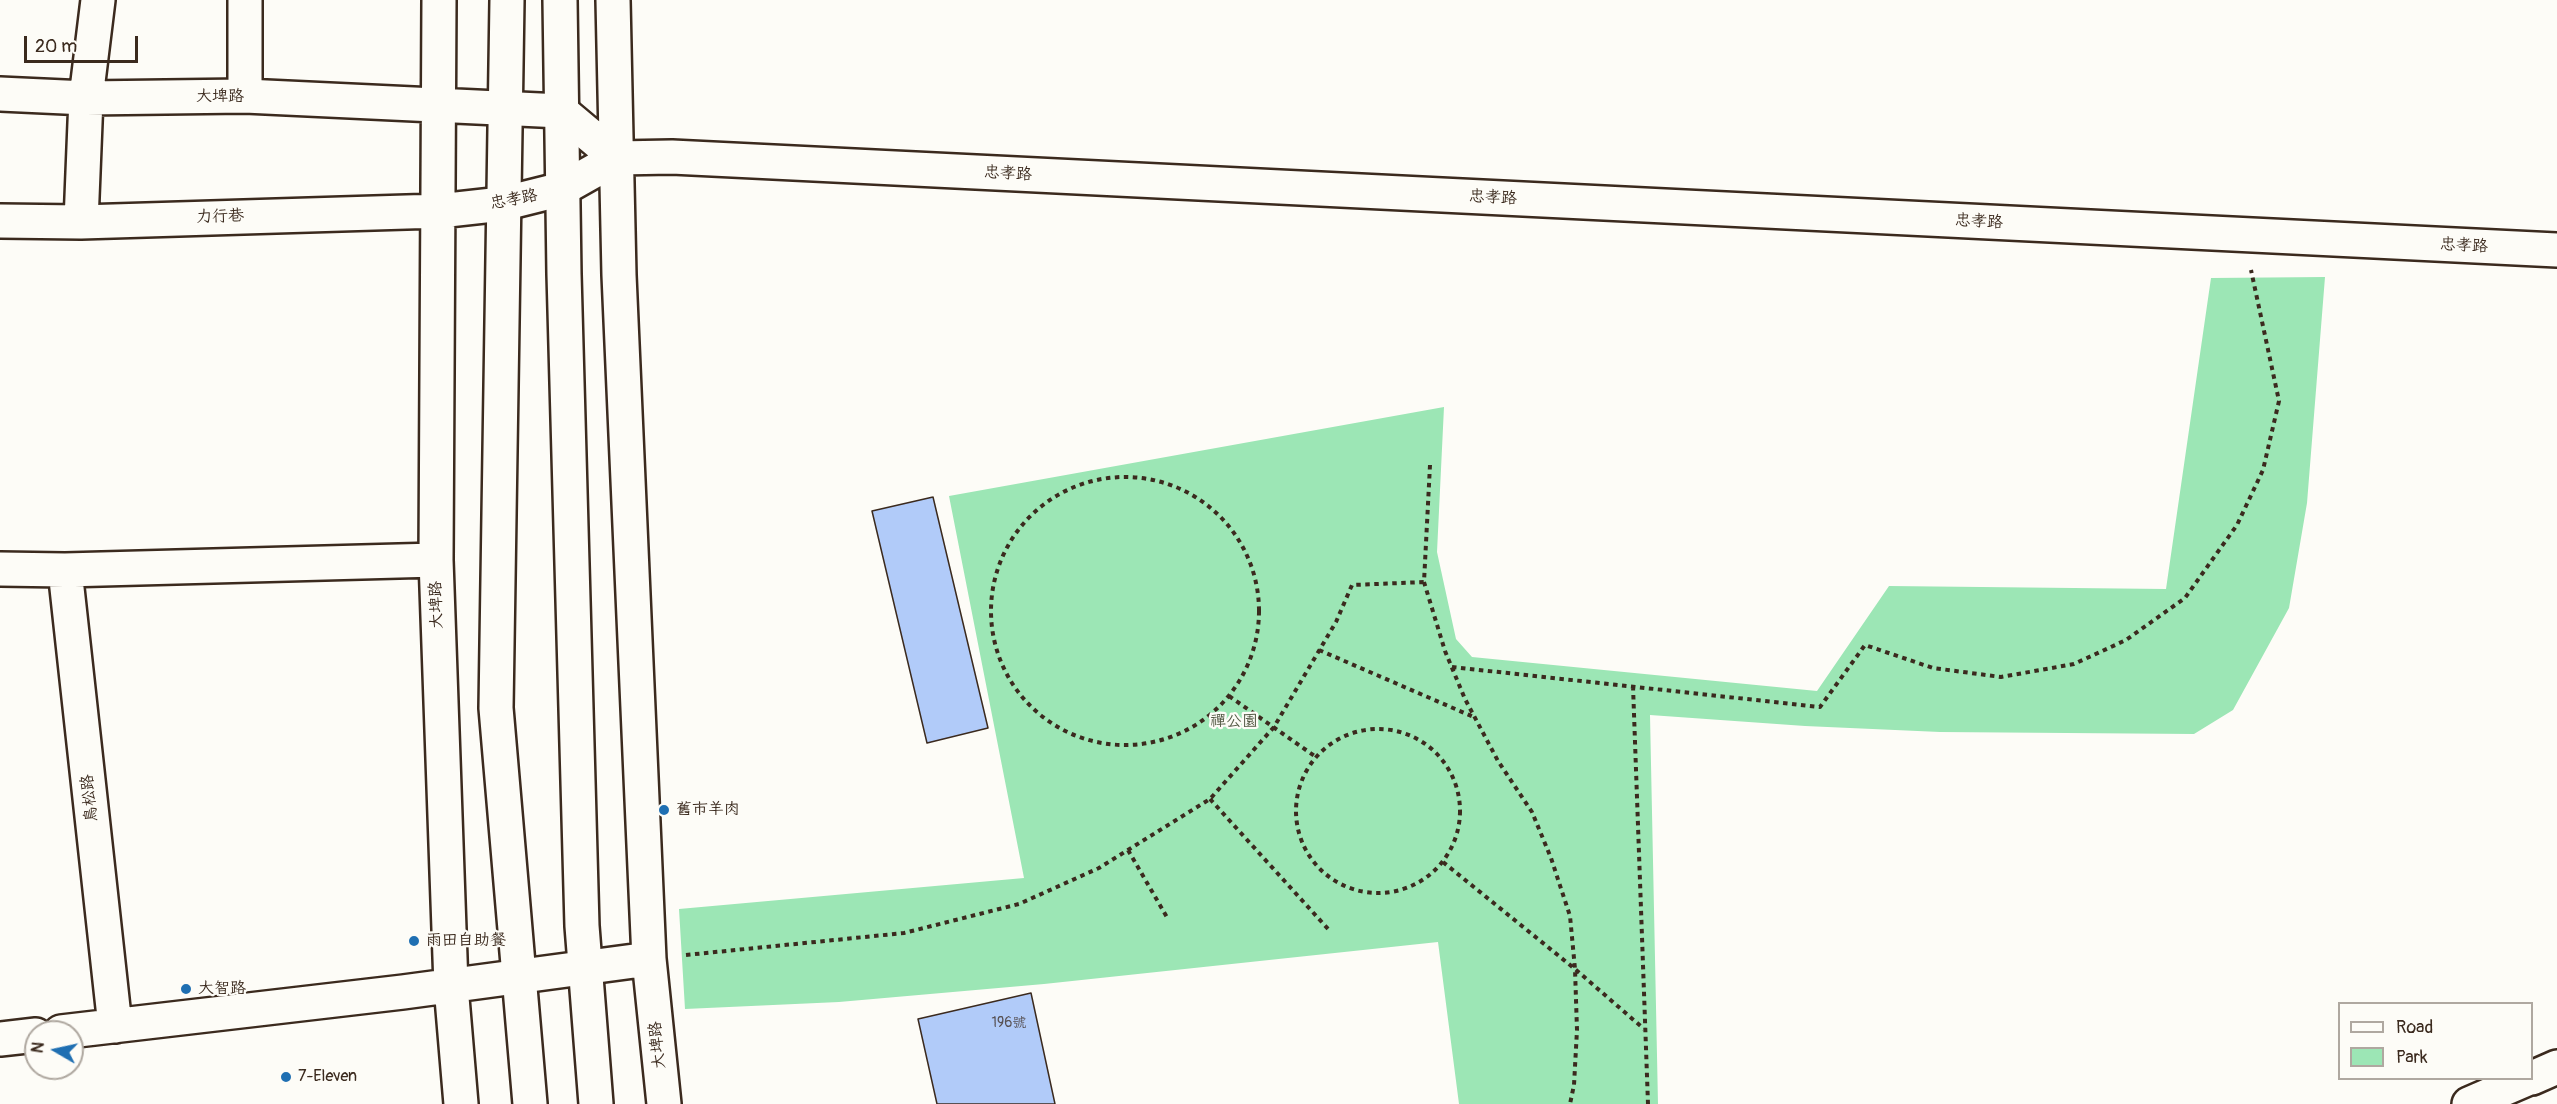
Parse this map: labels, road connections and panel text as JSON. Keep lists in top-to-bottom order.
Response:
{
  "streets": {
    "street": [
      "大埤路",
      "忠孝路",
      "力行巷",
      "鳥松路"
    ]
  },
  "crossings": [
    ["大埤路", "忠孝路"],
    ["大埤路", "力行巷"],
    ["忠孝路", "力行巷"]
  ],
  "parks": ["禪公園"],
  "places": [
    "舊市羊肉",
    "雨田自助餐",
    "大智路",
    "7-Eleven"
  ],
  "house_numbers": ["196號"],
  "legend": ["Road", "Park"],
  "scale_bar": "20 m",
  "north": "left"
}
